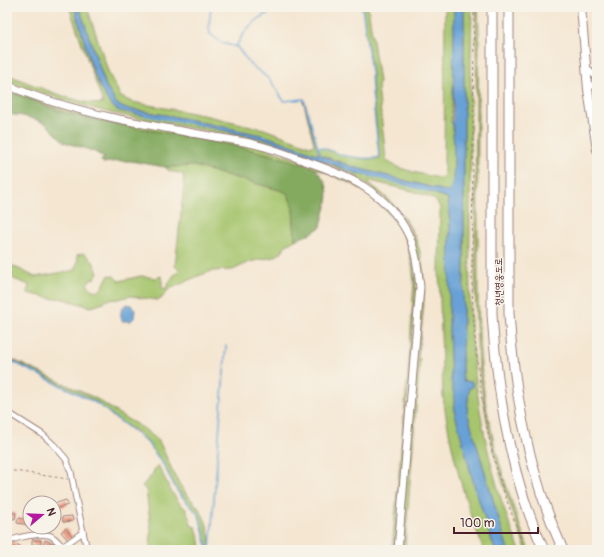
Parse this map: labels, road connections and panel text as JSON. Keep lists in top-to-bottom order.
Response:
{
  "streets": {
    "highway": ["청년영웅도로"]
  },
  "scale_bar": "100 m",
  "north": "right"
}
